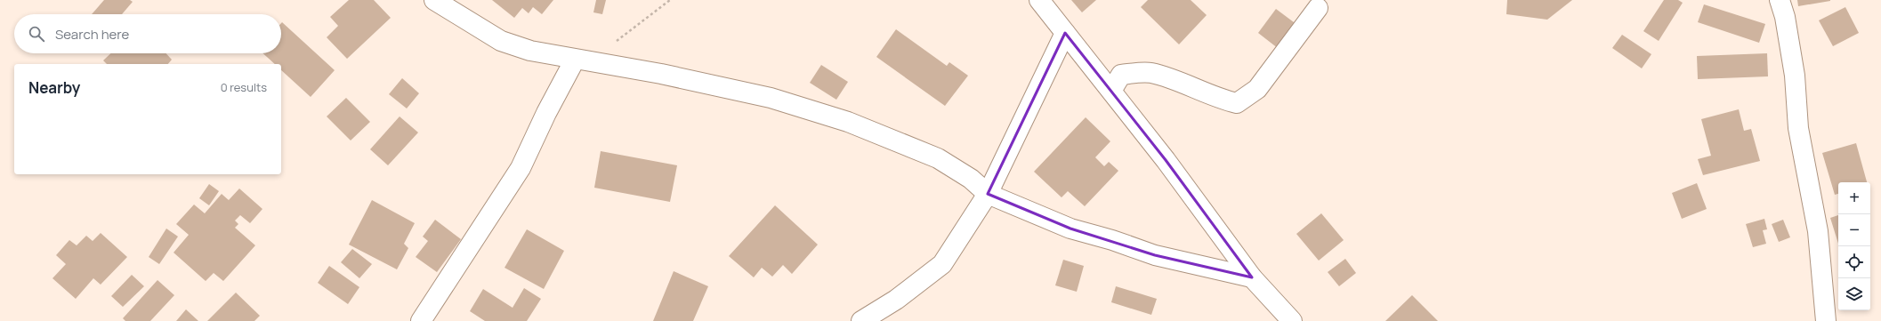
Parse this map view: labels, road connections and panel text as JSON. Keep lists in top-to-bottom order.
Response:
{
  "page": {
    "search": "Search here",
    "heading": ["Nearby", "0 results"],
    "map_buttons": ["+", "−"]
  }
}
